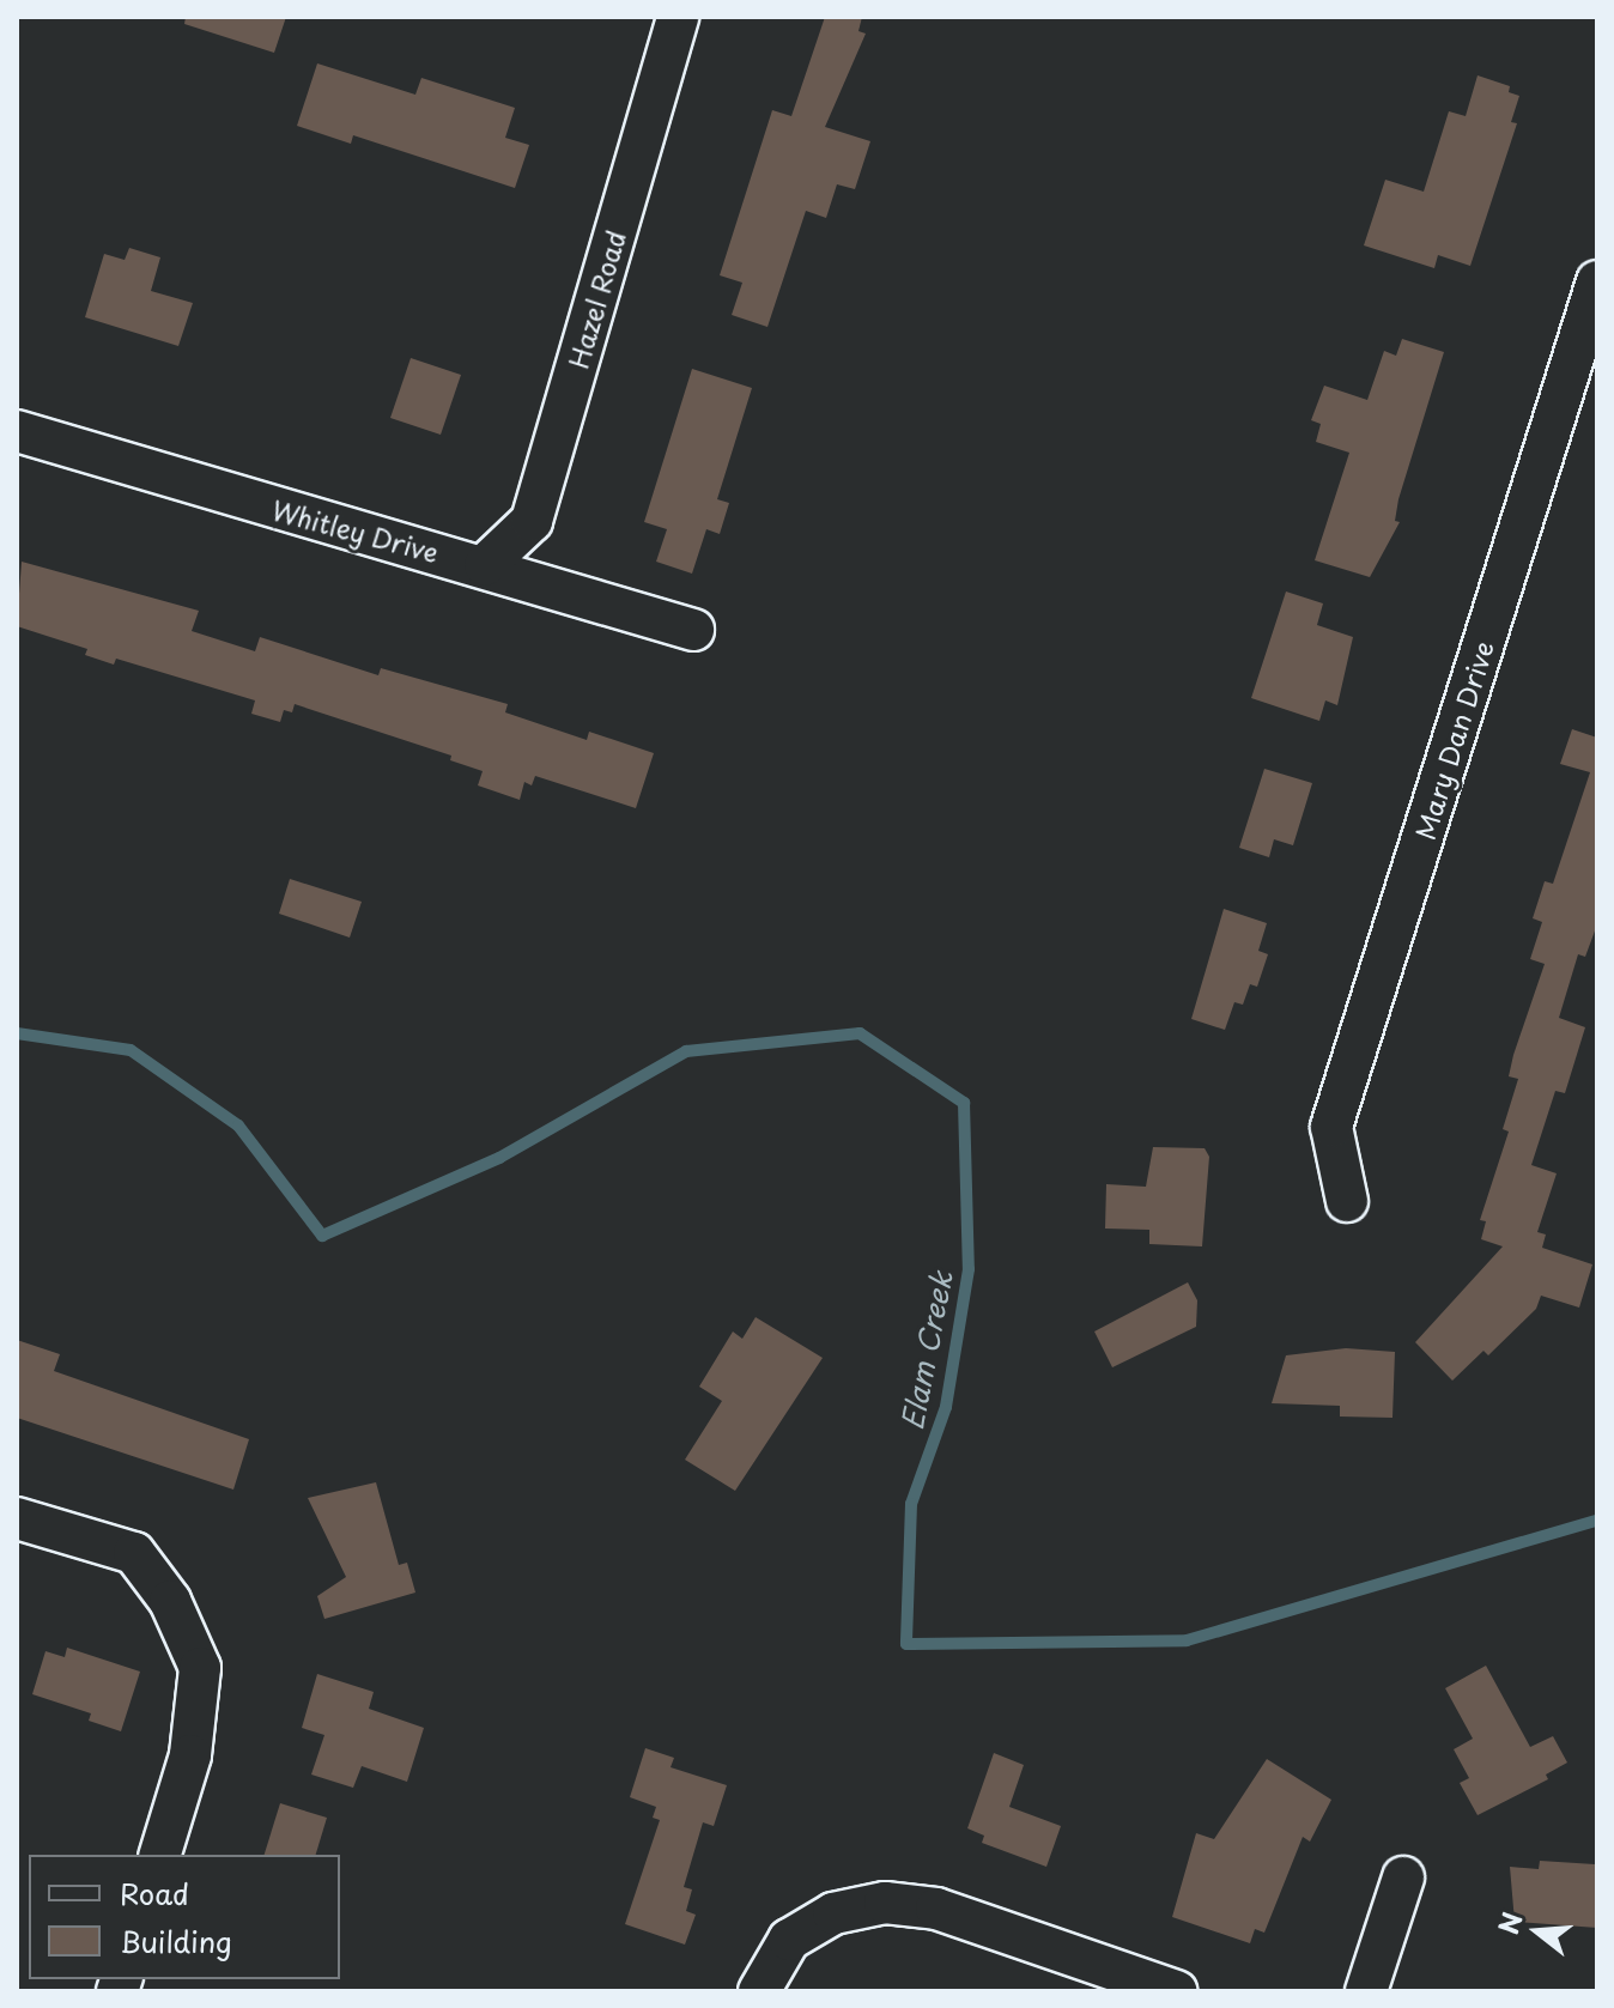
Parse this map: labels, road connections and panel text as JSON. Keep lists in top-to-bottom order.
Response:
{
  "streets": {
    "street": ["Hazel Road", "Whitley Drive", "Mary Dan Drive"]
  },
  "crossings": [
    ["Hazel Road", "Whitley Drive"]
  ],
  "water": ["Elam Creek"],
  "legend": ["Road", "Building"],
  "north": "left"
}
